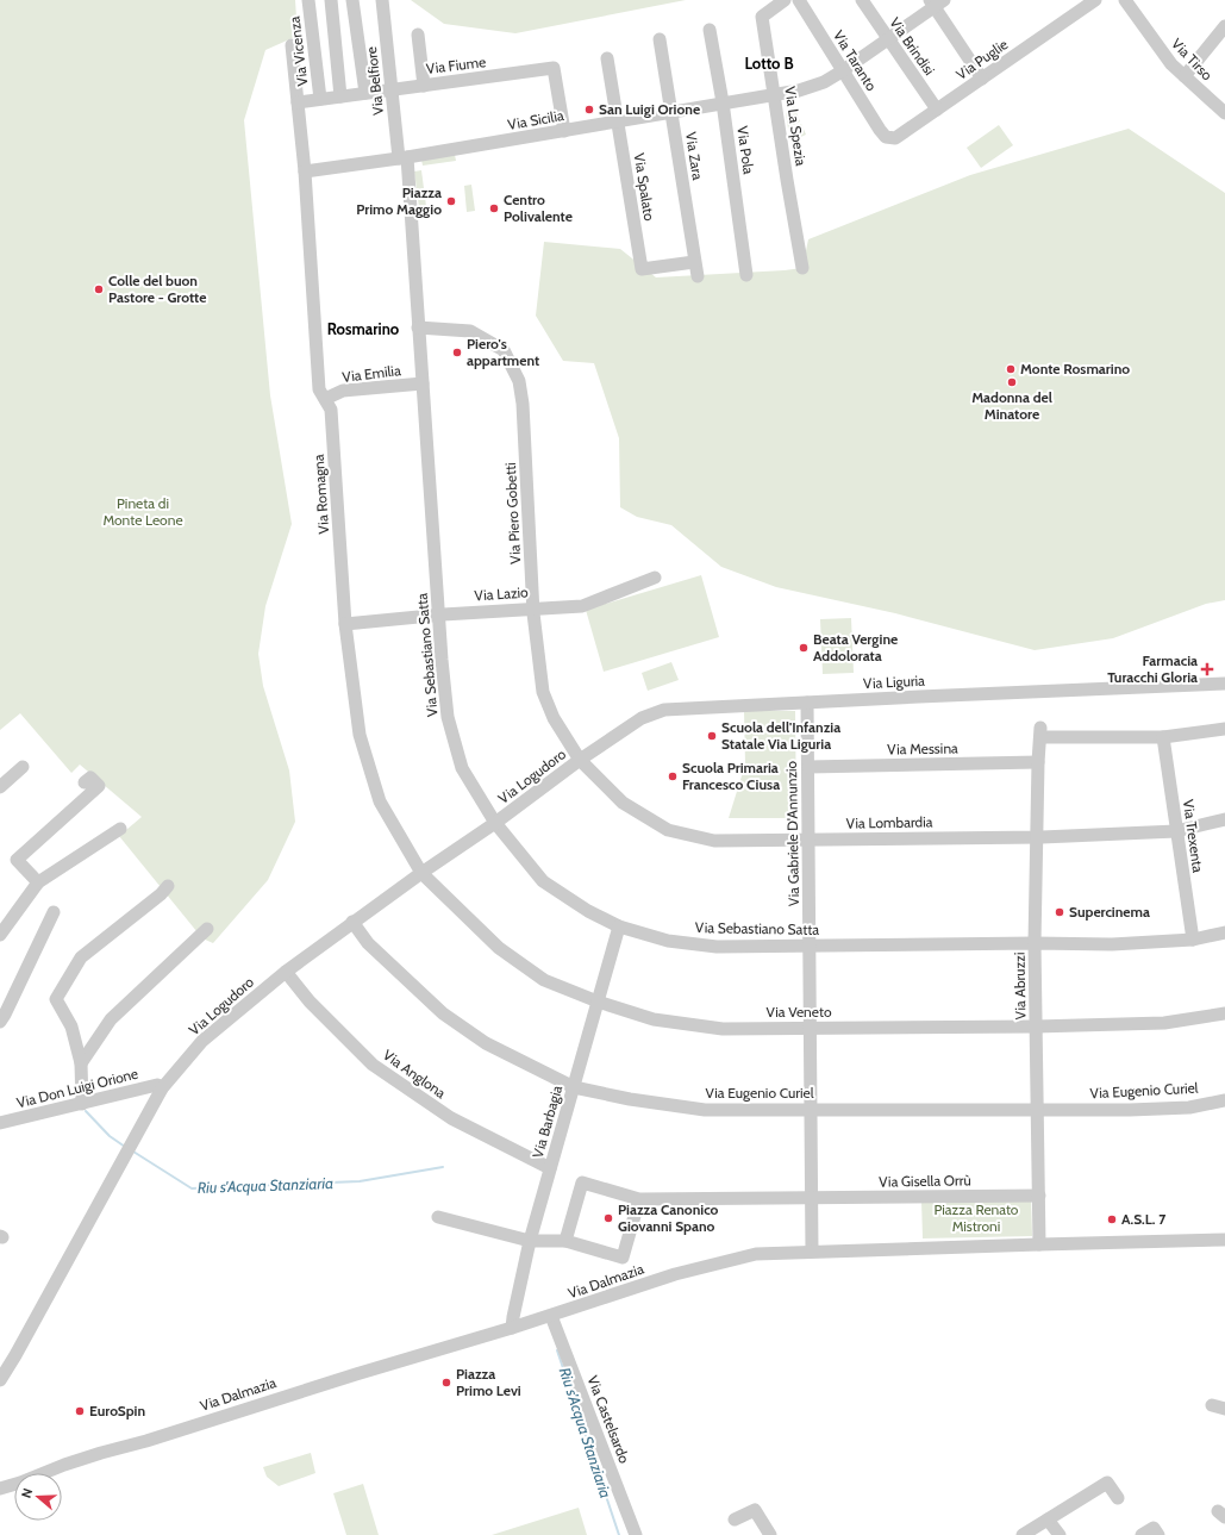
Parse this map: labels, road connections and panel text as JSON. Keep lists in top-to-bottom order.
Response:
{
  "streets": {
    "street": [
      "Via Brindisi",
      "Via Vicenza",
      "Via Puglie",
      "Via Tirso",
      "Via Taranto",
      "Via Fiume",
      "Via Belfiore",
      "Via Sicilia",
      "Via La Spezia",
      "Via Pola",
      "Via Zara",
      "Via Spalato",
      "Via Emilia",
      "Via Romagna",
      "Via Piero Gobetti",
      "Via Lazio",
      "Via Sebastiano Satta",
      "Via Liguria",
      "Via Messina",
      "Via Logudoro",
      "Via Lombardia",
      "Via Gabriele D'Annunzio",
      "Via Trexenta",
      "Via Abruzzi",
      "Via Veneto",
      "Via Anglona",
      "Via Don Luigi Orione",
      "Via Eugenio Curiel",
      "Via Barbagia",
      "Via Gisella Orrù",
      "Via Dalmazia",
      "Via Castelsardo"
    ]
  },
  "crossings": [
    ["Via Brindisi", "Via Puglie"],
    ["Via Brindisi", "Via Sicilia"],
    ["Via Vicenza", "Via Fiume"],
    ["Via Puglie", "Via Taranto"],
    ["Via Taranto", "Via Sicilia"],
    ["Via Fiume", "Via Belfiore"],
    ["Via Fiume", "Via Sicilia"],
    ["Via Fiume", "Via Romagna"],
    ["Via Belfiore", "Via Sicilia"],
    ["Via Belfiore", "Via Sebastiano Satta"],
    ["Via Sicilia", "Via La Spezia"],
    ["Via Sicilia", "Via Pola"],
    ["Via Sicilia", "Via Zara"],
    ["Via Sicilia", "Via Spalato"],
    ["Via Sicilia", "Via Romagna"],
    ["Via Sicilia", "Via Sebastiano Satta"],
    ["Via Zara", "Via Spalato"],
    ["Via Emilia", "Via Romagna"],
    ["Via Emilia", "Via Sebastiano Satta"],
    ["Via Romagna", "Via Lazio"],
    ["Via Romagna", "Via Logudoro"],
    ["Via Romagna", "Via Veneto"],
    ["Via Piero Gobetti", "Via Lazio"],
    ["Via Piero Gobetti", "Via Sebastiano Satta"],
    ["Via Piero Gobetti", "Via Liguria"],
    ["Via Piero Gobetti", "Via Logudoro"],
    ["Via Piero Gobetti", "Via Lombardia"],
    ["Via Lazio", "Via Sebastiano Satta"],
    ["Via Sebastiano Satta", "Via Logudoro"],
    ["Via Sebastiano Satta", "Via Gabriele D'Annunzio"],
    ["Via Sebastiano Satta", "Via Trexenta"],
    ["Via Sebastiano Satta", "Via Abruzzi"],
    ["Via Sebastiano Satta", "Via Barbagia"],
    ["Via Liguria", "Via Logudoro"],
    ["Via Liguria", "Via Lombardia"],
    ["Via Liguria", "Via Gabriele D'Annunzio"],
    ["Via Messina", "Via Gabriele D'Annunzio"],
    ["Via Messina", "Via Abruzzi"],
    ["Via Logudoro", "Via Lombardia"],
    ["Via Logudoro", "Via Veneto"],
    ["Via Logudoro", "Via Anglona"],
    ["Via Logudoro", "Via Don Luigi Orione"],
    ["Via Logudoro", "Via Eugenio Curiel"],
    ["Via Lombardia", "Via Gabriele D'Annunzio"],
    ["Via Lombardia", "Via Trexenta"],
    ["Via Lombardia", "Via Abruzzi"],
    ["Via Gabriele D'Annunzio", "Via Veneto"],
    ["Via Gabriele D'Annunzio", "Via Eugenio Curiel"],
    ["Via Gabriele D'Annunzio", "Via Gisella Orrù"],
    ["Via Gabriele D'Annunzio", "Via Dalmazia"],
    ["Via Trexenta", "Via Abruzzi"],
    ["Via Abruzzi", "Via Veneto"],
    ["Via Abruzzi", "Via Eugenio Curiel"],
    ["Via Abruzzi", "Via Gisella Orrù"],
    ["Via Abruzzi", "Via Dalmazia"],
    ["Via Veneto", "Via Barbagia"],
    ["Via Anglona", "Via Barbagia"],
    ["Via Eugenio Curiel", "Via Barbagia"],
    ["Via Barbagia", "Via Dalmazia"],
    ["Via Dalmazia", "Via Castelsardo"]
  ],
  "districts": ["Lotto B", "Rosmarino"],
  "water": ["Riu s'Acqua Stanziaria"],
  "parks": ["Pineta di Monte Leone", "Piazza Renato Mistroni"],
  "places": {
    "other": [
      "San Luigi Orione",
      "Piazza Primo Maggio",
      "Centro Polivalente",
      "Colle del buon Pastore - Grotte",
      "Piero's appartment",
      "Monte Rosmarino",
      "Madonna del Minatore",
      "Beata Vergine Addolorata",
      "Scuola dell'Infanzia Statale Via Liguria",
      "Scuola Primaria Francesco Ciusa",
      "Supercinema",
      "Piazza Canonico Giovanni Spano",
      "A.S.L. 7",
      "Piazza Primo Levi",
      "EuroSpin"
    ],
    "health": ["Farmacia Turacchi Gloria"]
  },
  "north": "left"
}
